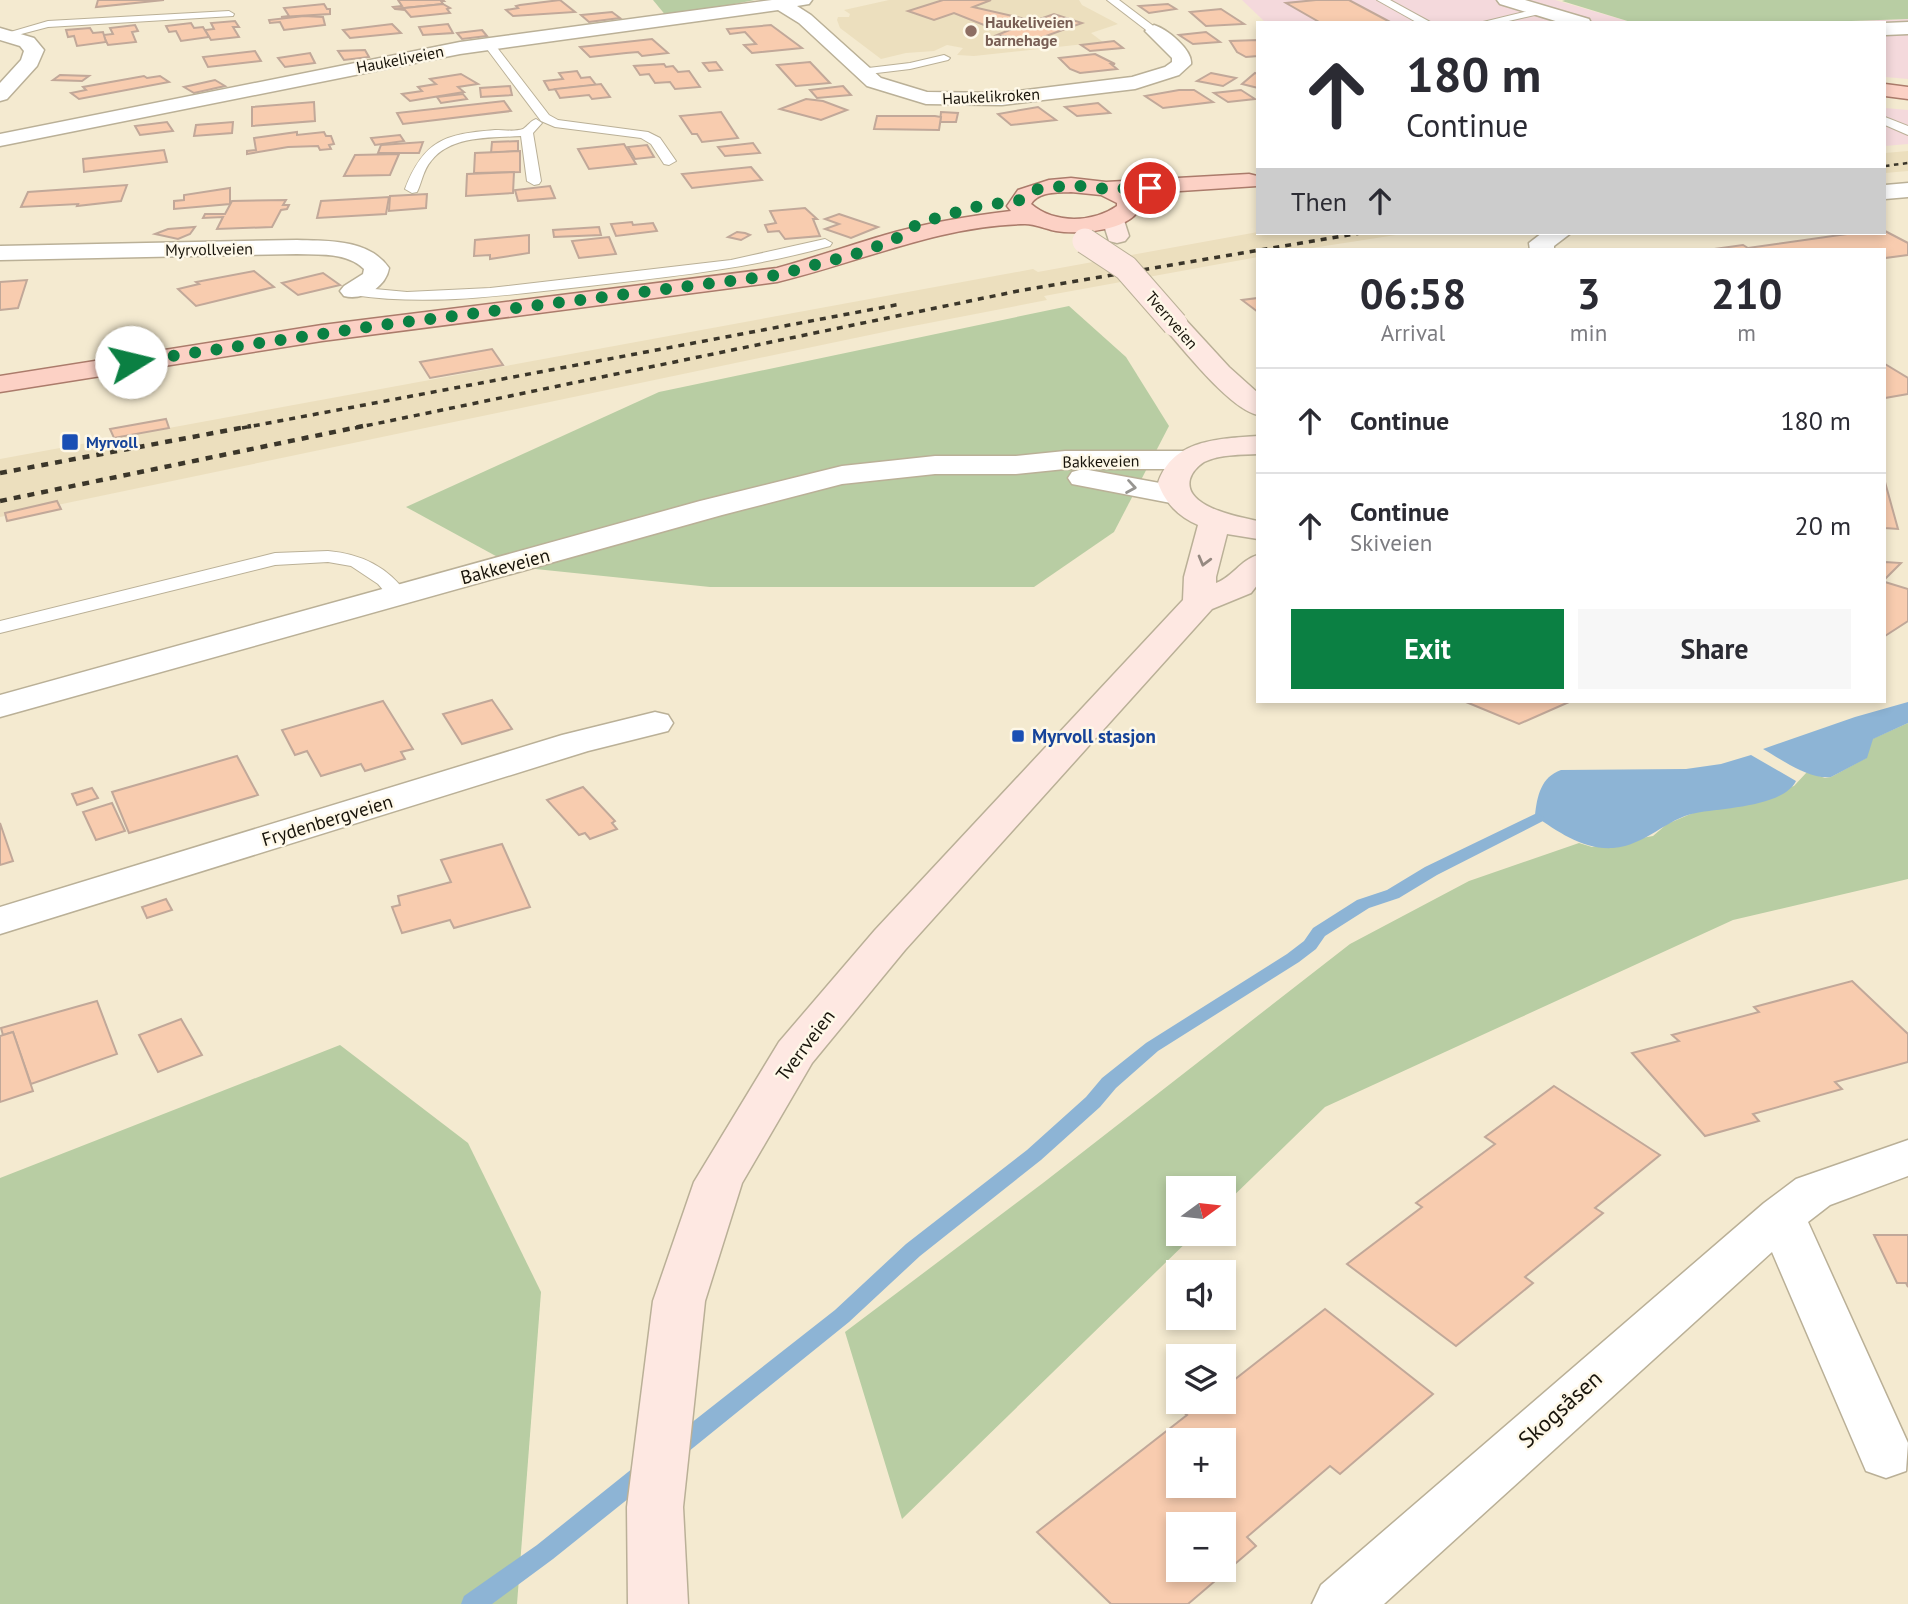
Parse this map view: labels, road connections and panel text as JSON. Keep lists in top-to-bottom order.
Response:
{
  "streets": {
    "main road": ["Tverrveien"],
    "street": [
      "Haukeliveien",
      "Haukelikroken",
      "Myrvollveien",
      "Bakkeveien",
      "Frydenbergveien",
      "Skogsåsen"
    ]
  },
  "crossings": [
    ["Haukeliveien", "Haukelikroken"]
  ],
  "places": {
    "other": ["Haukeliveien barnehage"],
    "transit": ["Myrvoll", "Myrvoll stasjon"]
  },
  "north": "right",
  "page": {
    "turn": ["180 m", "Continue"],
    "then": "Then",
    "eta": [
      "06:58",
      "Arrival",
      "3",
      "min",
      "210",
      "m"
    ],
    "list": [
      {
        "name": "Continue",
        "value": "180 m"
      },
      {
        "name": "Continue",
        "note": "Skiveien",
        "value": "20 m"
      }
    ],
    "buttons": ["Exit", "Share"],
    "map_buttons": ["+", "−"]
  }
}
